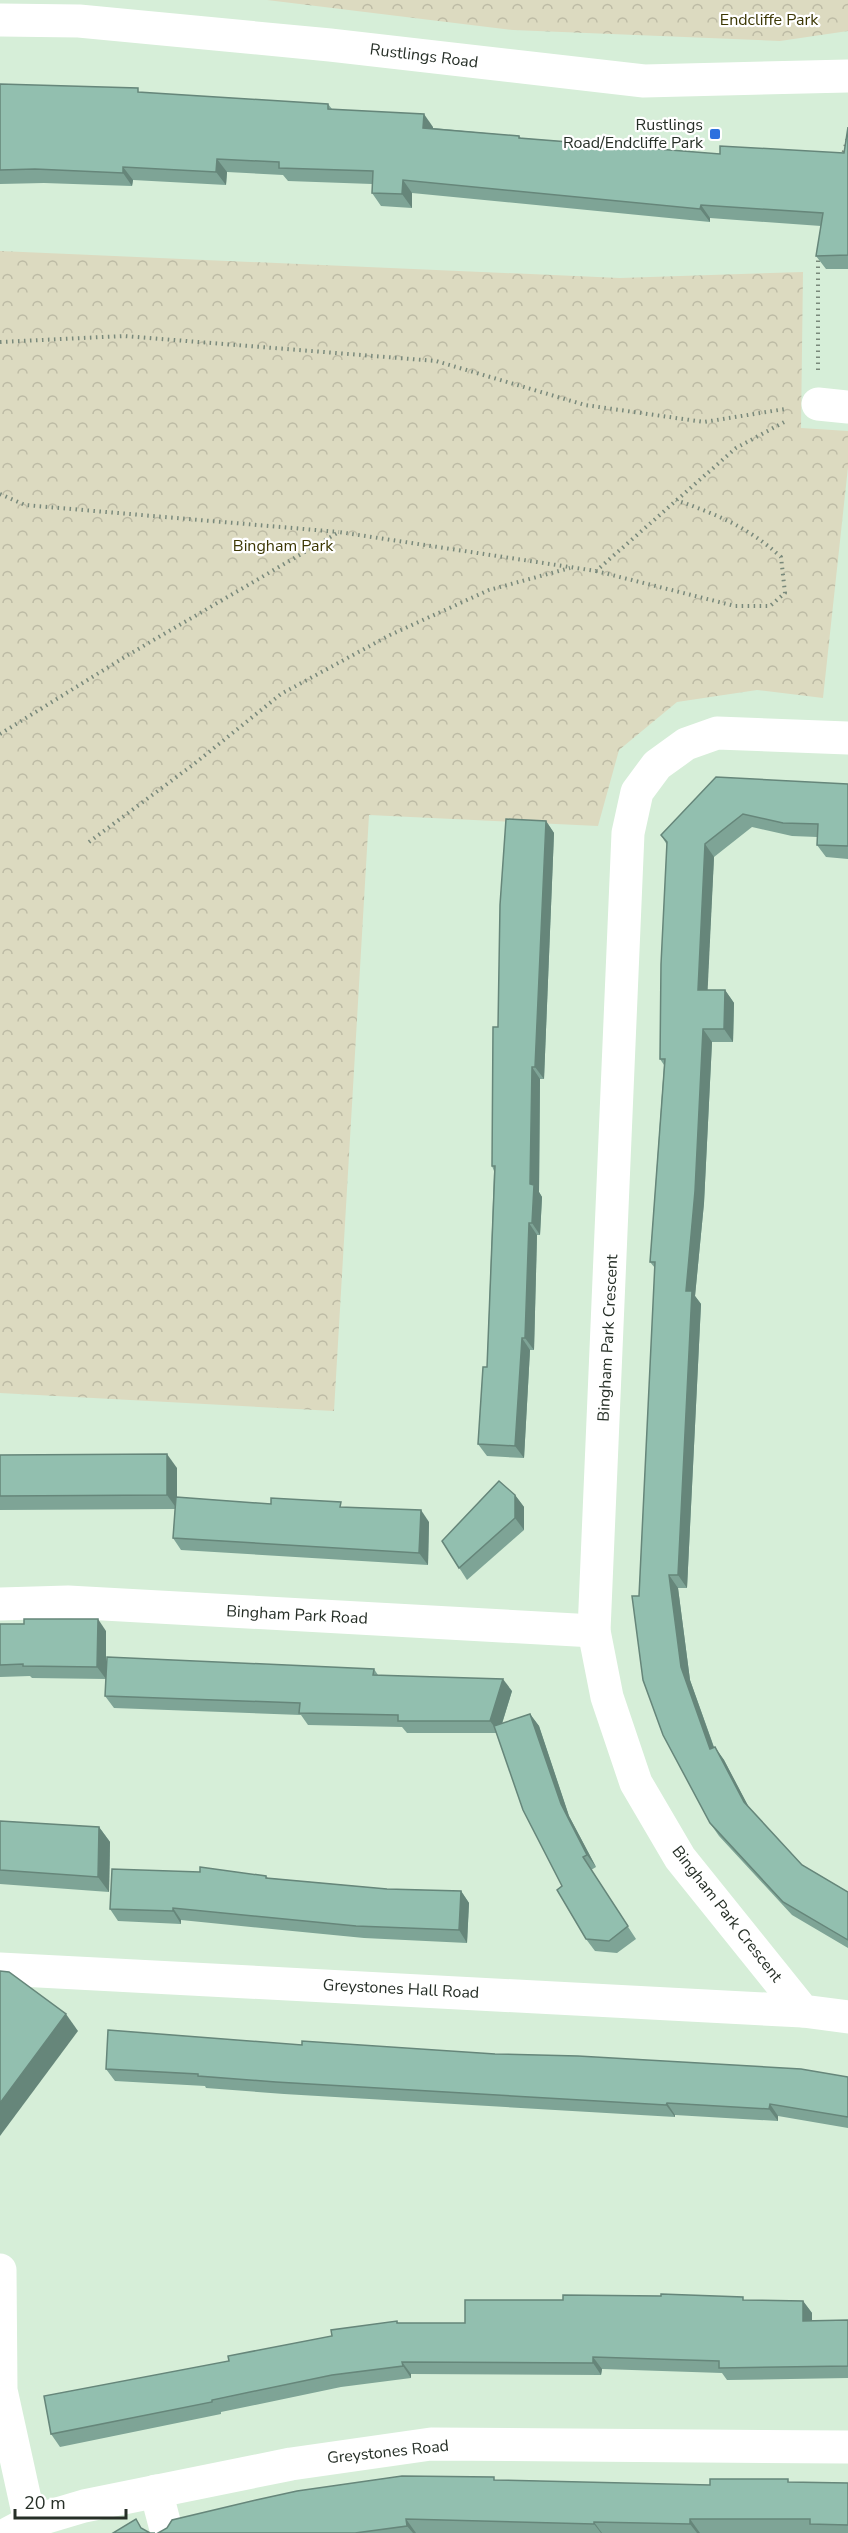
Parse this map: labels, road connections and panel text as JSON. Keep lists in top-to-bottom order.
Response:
{
  "streets": {
    "street": [
      "Rustlings Road",
      "Bingham Park Crescent",
      "Bingham Park Road",
      "Greystones Hall Road",
      "Greystones Road"
    ]
  },
  "crossings": [
    ["Bingham Park Crescent", "Bingham Park Road"],
    ["Bingham Park Crescent", "Greystones Hall Road"]
  ],
  "parks": ["Endcliffe Park", "Bingham Park"],
  "places": {
    "transit": ["Rustlings Road/Endcliffe Park"]
  },
  "scale_bar": "20 m"
}
